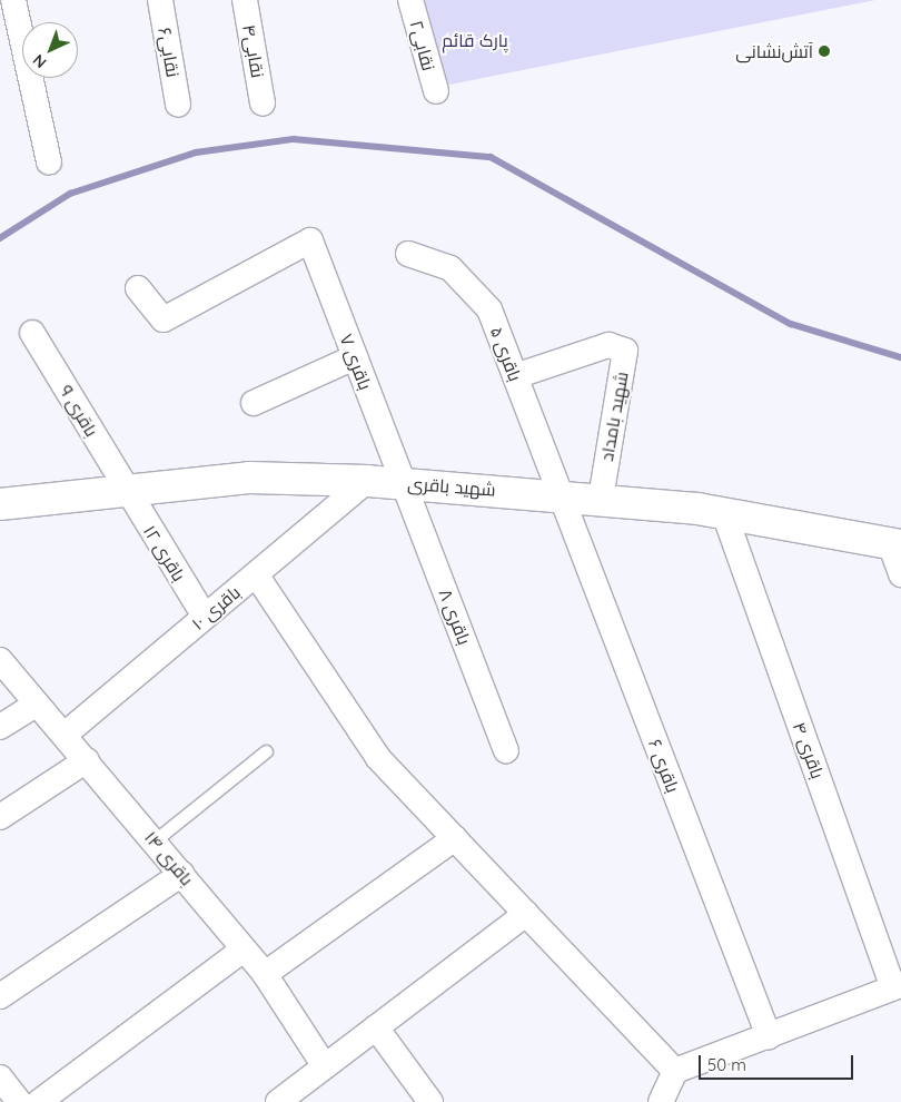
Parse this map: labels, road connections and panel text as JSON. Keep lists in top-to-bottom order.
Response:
{
  "streets": {
    "street": [
      "نقابی۲",
      "نقابی۴",
      "نقابی۶",
      "باقری ۵",
      "باقری ۷",
      "باقری ۹",
      "شهید بامداد",
      "شهید باقری",
      "باقری ۱۲",
      "باقری ۱۰",
      "باقری ۸",
      "باقری ۴",
      "باقری ۶",
      "باقری ۱۴"
    ]
  },
  "crossings": [
    ["باقری ۵", "شهید بامداد"],
    ["باقری ۵", "شهید باقری"],
    ["باقری ۵", "باقری ۶"],
    ["باقری ۷", "شهید باقری"],
    ["باقری ۷", "باقری ۸"],
    ["باقری ۹", "شهید باقری"],
    ["باقری ۹", "باقری ۱۲"],
    ["شهید بامداد", "شهید باقری"],
    ["شهید باقری", "باقری ۱۲"],
    ["شهید باقری", "باقری ۱۰"],
    ["شهید باقری", "باقری ۸"],
    ["شهید باقری", "باقری ۴"],
    ["شهید باقری", "باقری ۶"],
    ["باقری ۱۲", "باقری ۱۰"],
    ["باقری ۱۰", "باقری ۱۴"]
  ],
  "parks": ["پارک قائم"],
  "places": ["آتش‌نشانی"],
  "scale_bar": "50 m",
  "north": "bottom left"
}
